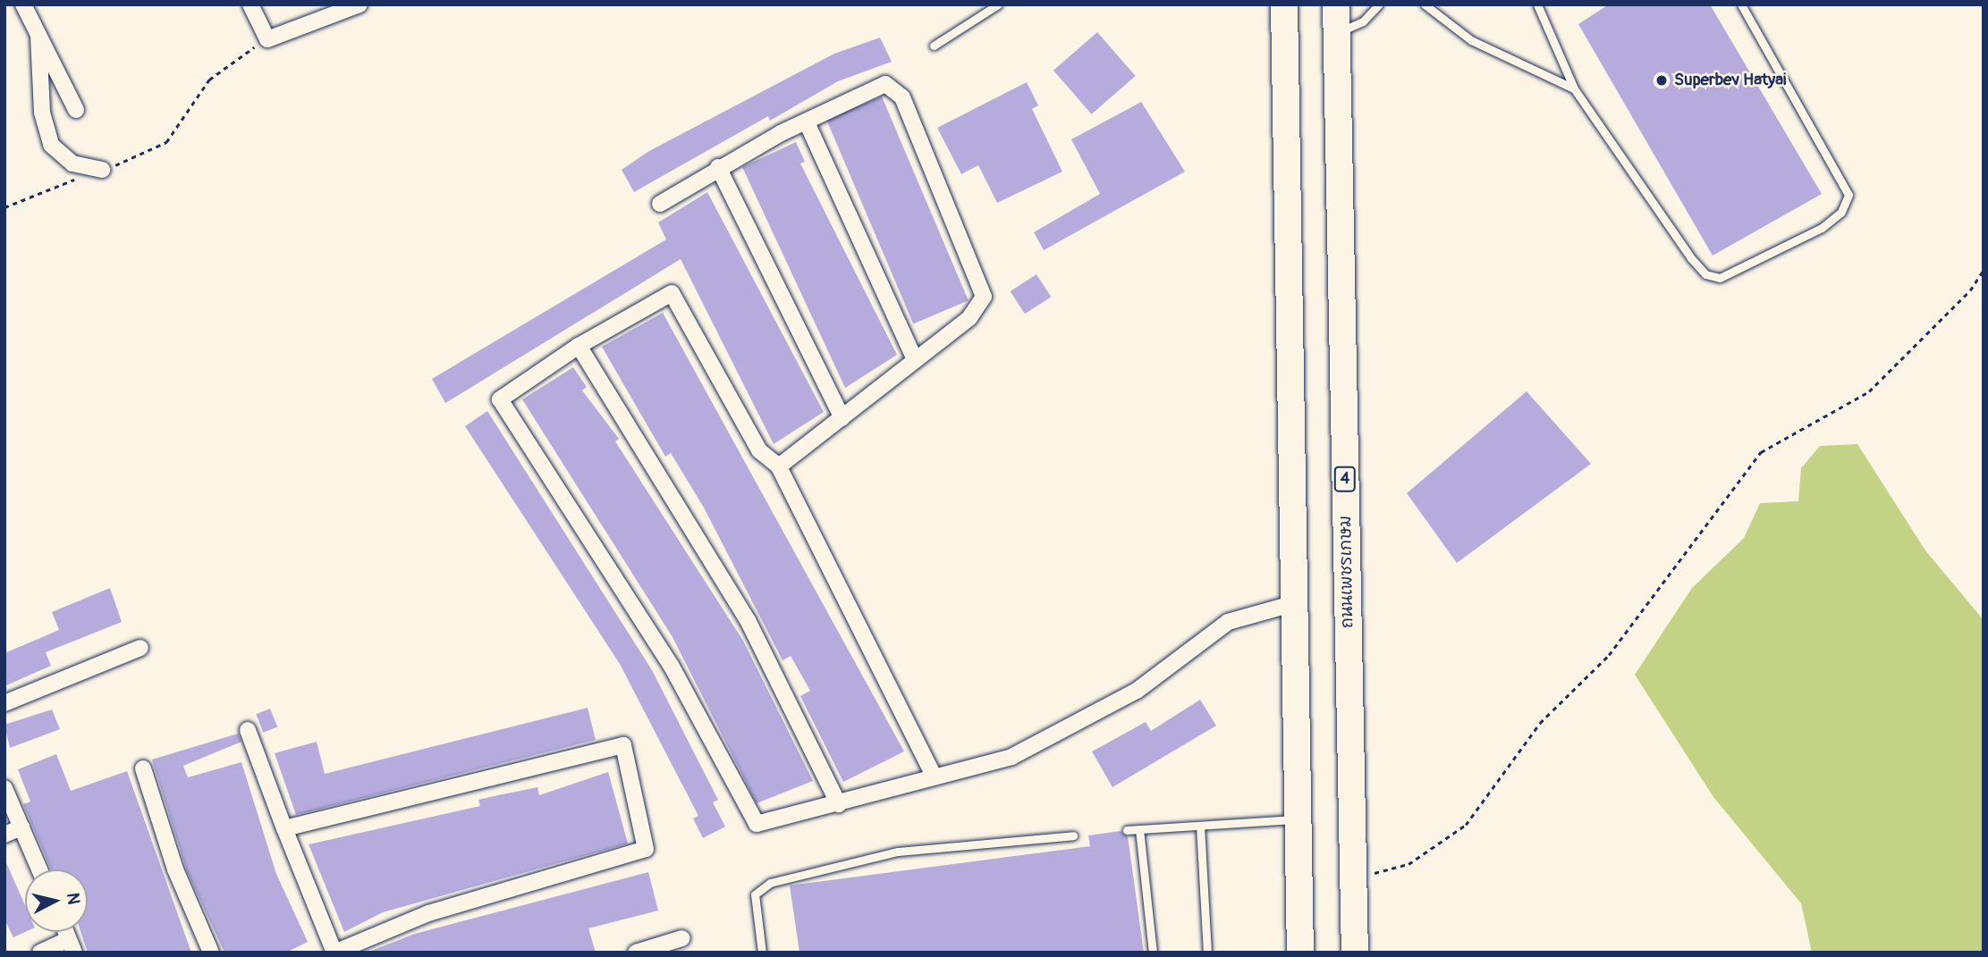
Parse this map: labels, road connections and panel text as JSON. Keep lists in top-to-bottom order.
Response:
{
  "streets": {
    "highway": ["4", "ถนนเพชรเกษม"]
  },
  "places": ["Superbev Hatyai"],
  "north": "right"
}
